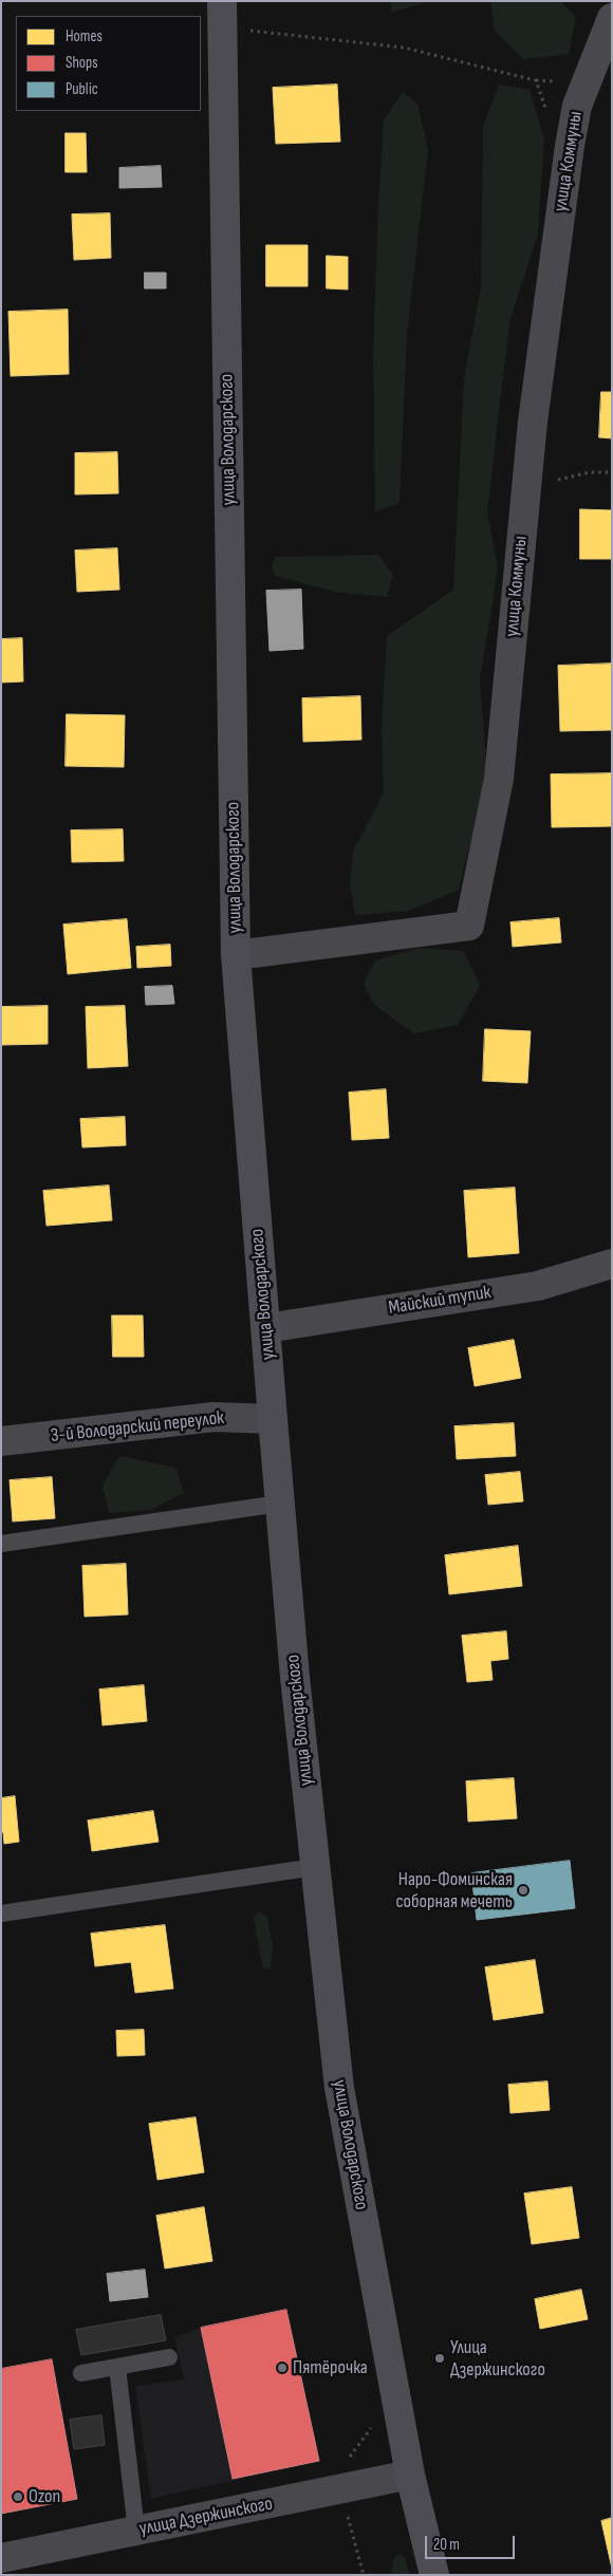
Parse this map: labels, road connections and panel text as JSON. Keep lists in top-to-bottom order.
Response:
{
  "streets": {
    "main road": ["улица Володарского"],
    "street": [
      "улица Коммуны",
      "Майский тупик",
      "3-й Володарский переулок",
      "улица Дзержинского"
    ]
  },
  "crossings": [
    ["улица Коммуны", "улица Володарского"],
    ["улица Володарского", "Майский тупик"],
    ["улица Володарского", "3-й Володарский переулок"],
    ["улица Володарского", "улица Дзержинского"]
  ],
  "places": [
    "Наро-Фоминская соборная мечеть",
    "Улица Дзержинского",
    "Пятёрочка",
    "Ozon"
  ],
  "legend": ["Homes", "Shops", "Public"],
  "scale_bar": "20 m"
}
